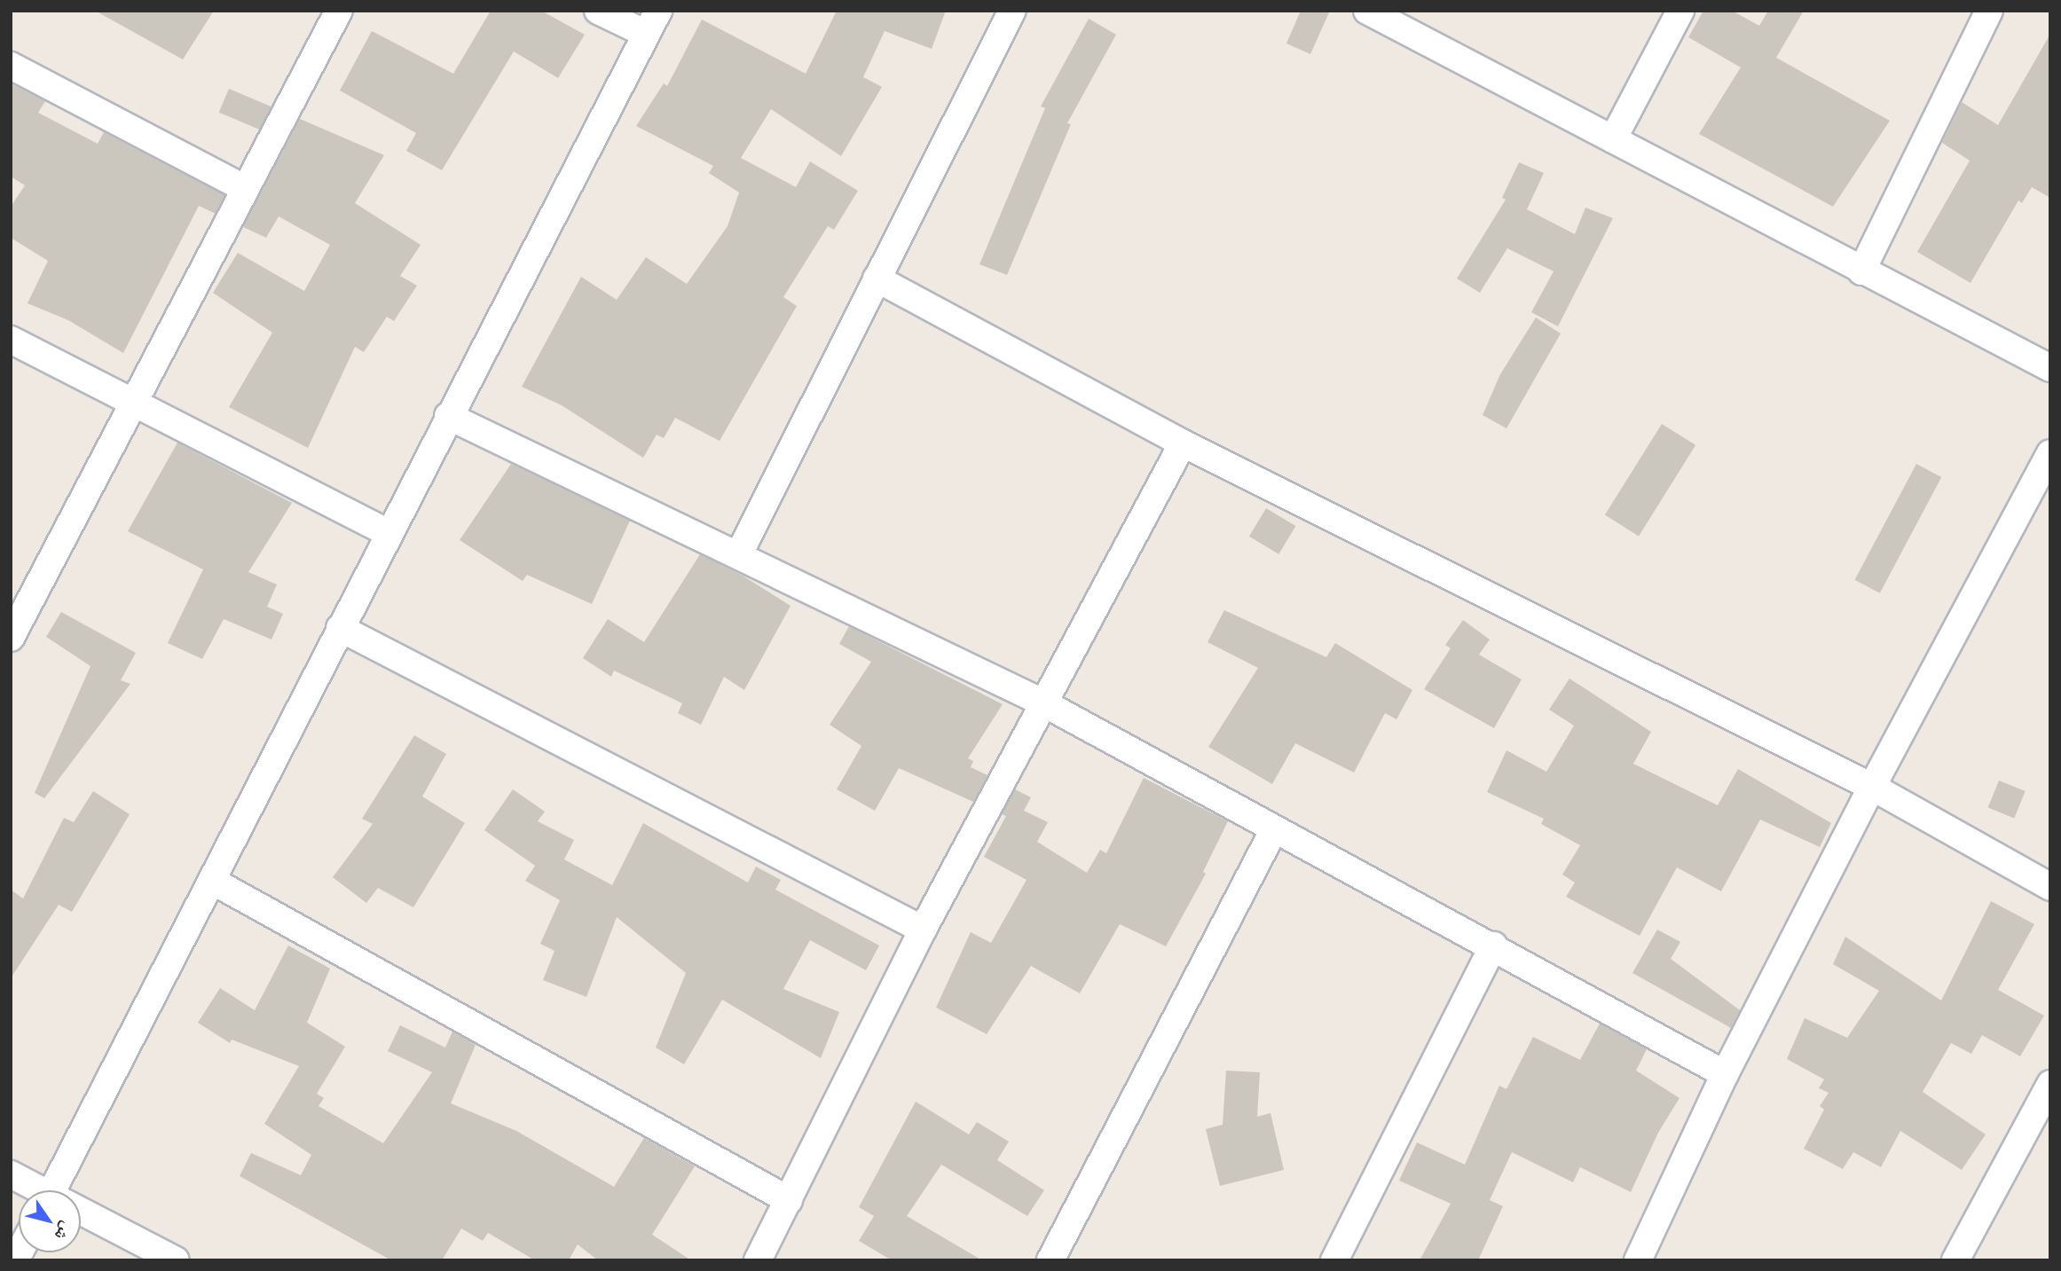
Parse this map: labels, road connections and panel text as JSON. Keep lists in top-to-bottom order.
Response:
{
  "north": "bottom right"
}
